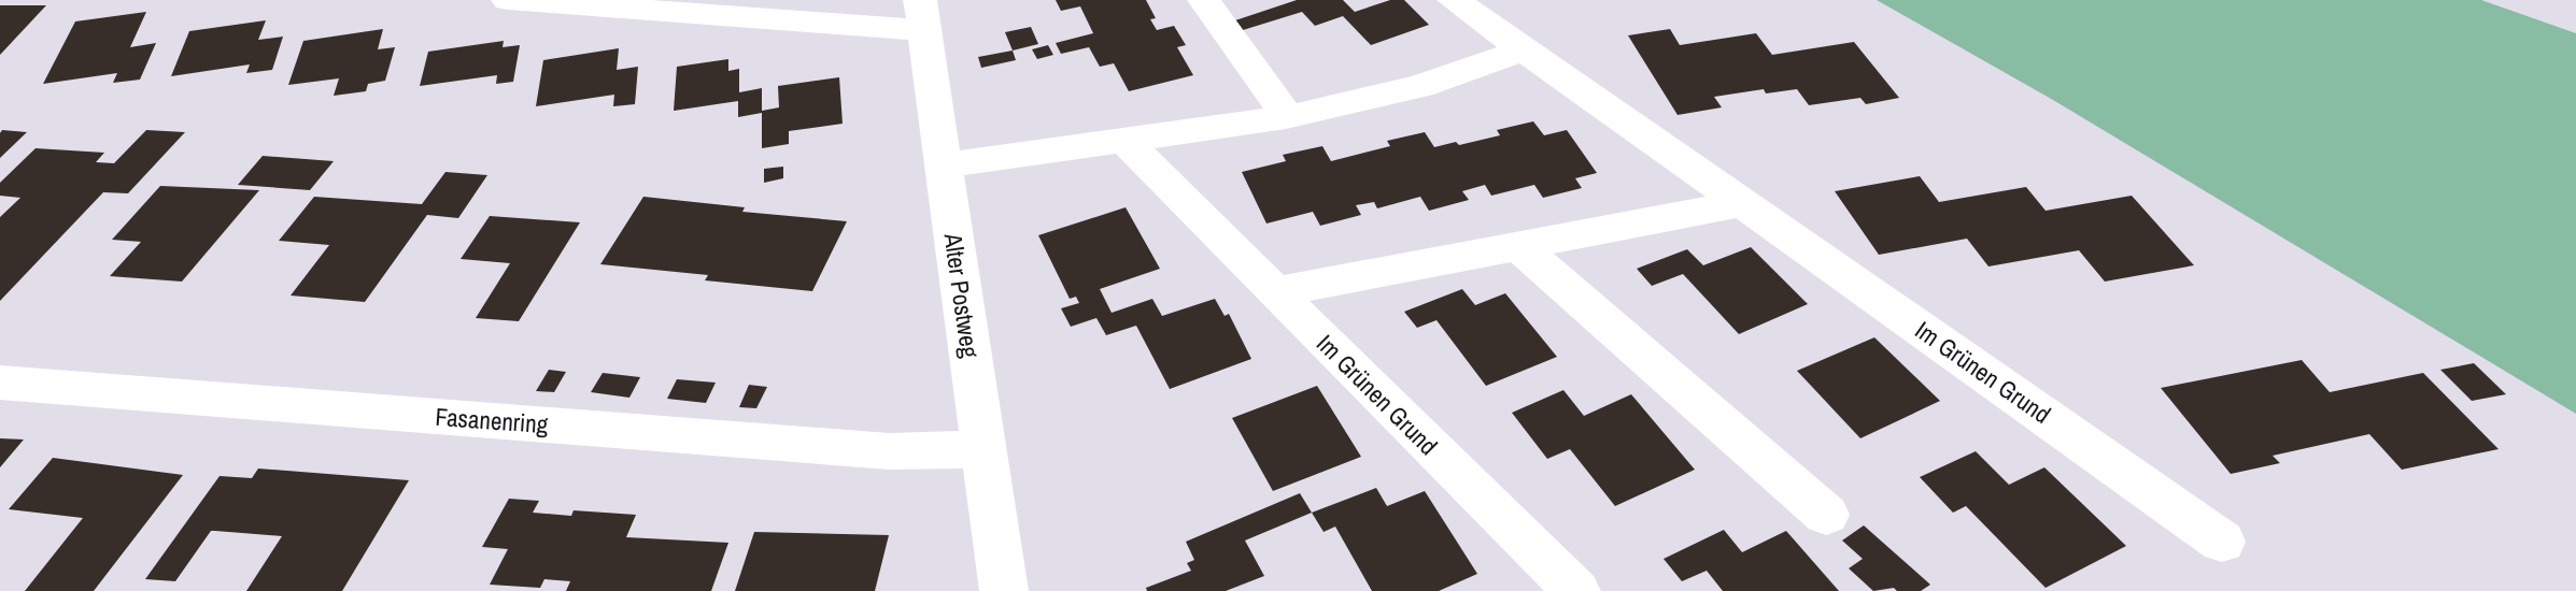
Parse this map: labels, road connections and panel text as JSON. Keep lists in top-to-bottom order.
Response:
{
  "streets": {
    "street": ["Alter Postweg", "Im Grünen Grund", "Fasanenring"]
  },
  "crossings": [
    ["Alter Postweg", "Fasanenring"]
  ]
}
